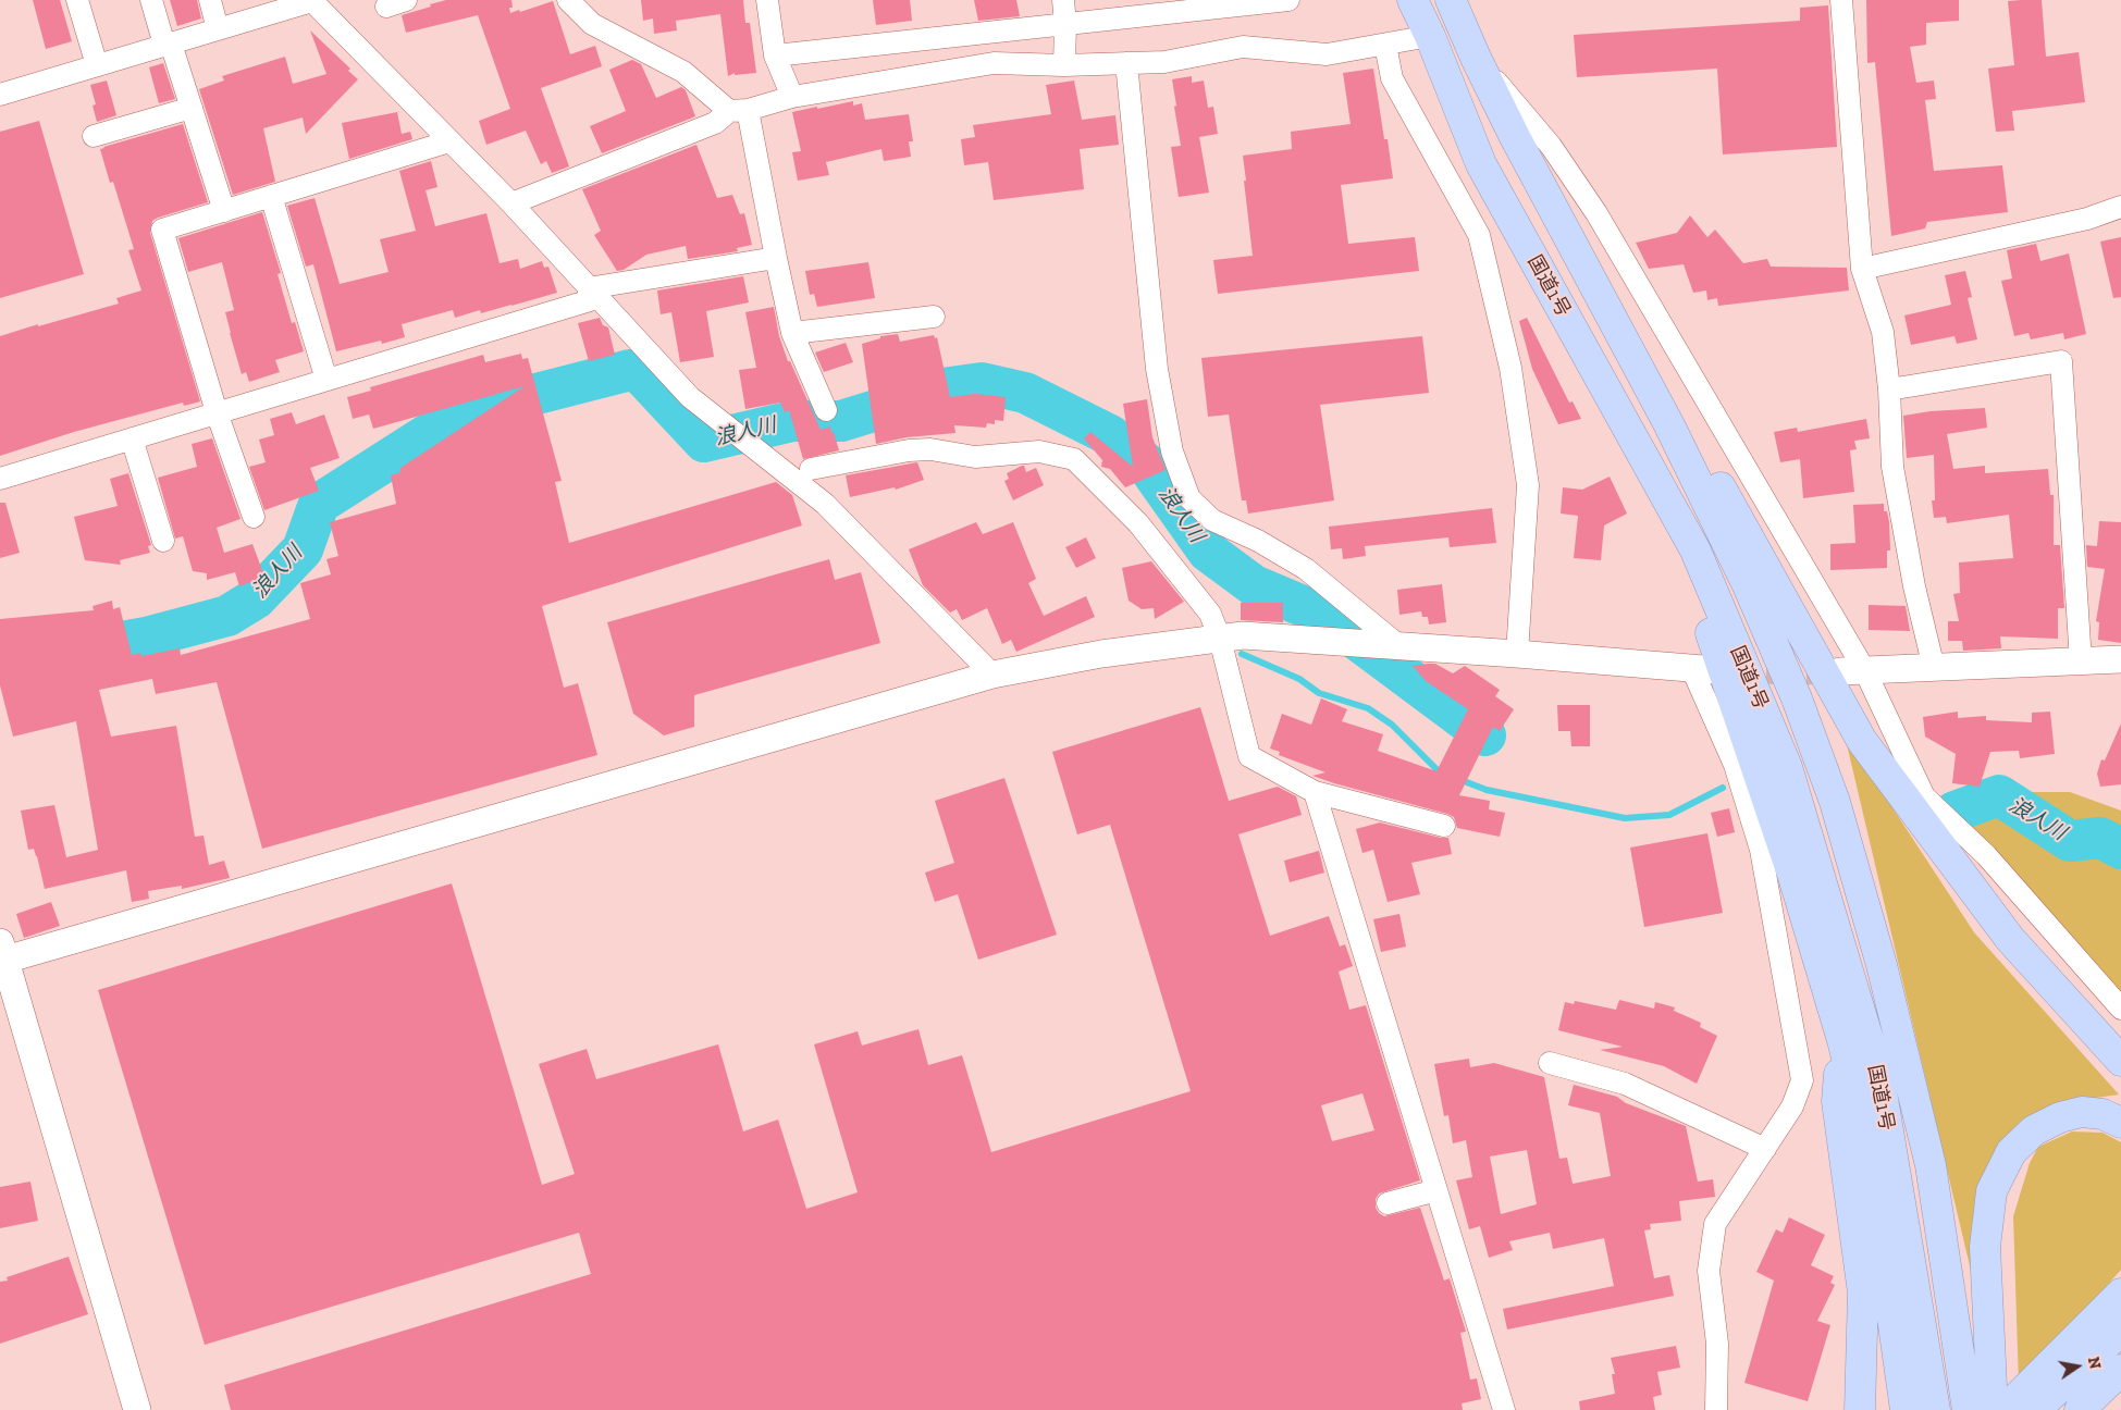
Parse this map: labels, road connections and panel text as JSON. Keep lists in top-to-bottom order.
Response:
{
  "streets": {
    "highway": ["国道1号"]
  },
  "water": ["浪人川"],
  "north": "right"
}
